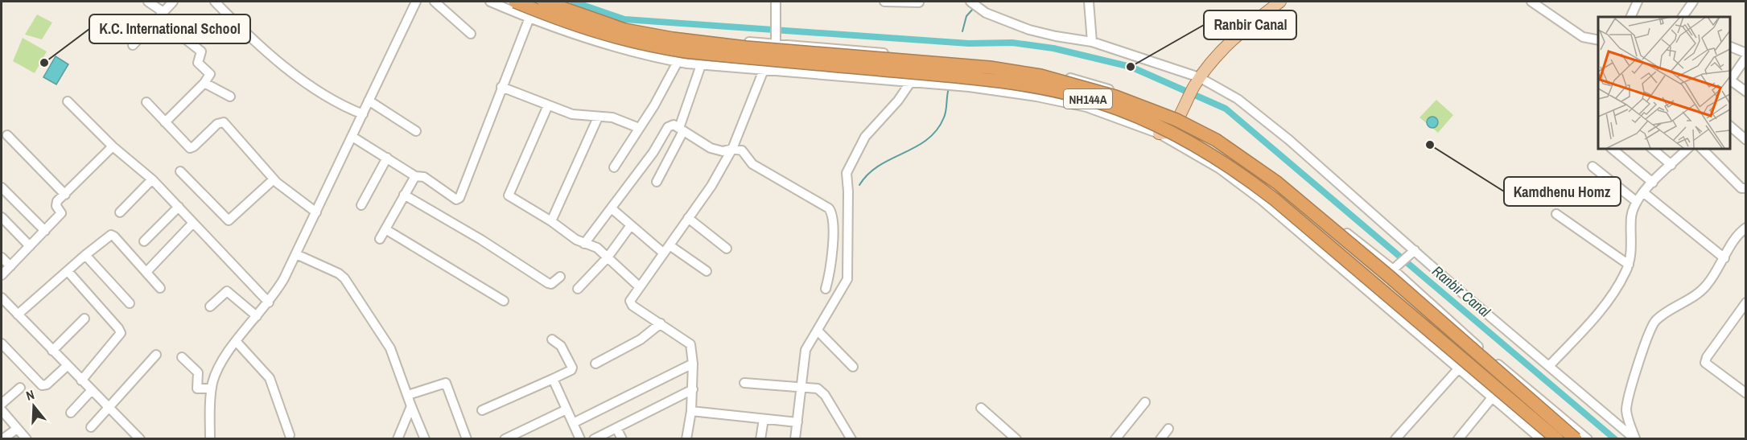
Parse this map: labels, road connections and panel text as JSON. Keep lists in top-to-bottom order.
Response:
{
  "streets": {
    "highway": ["NH144A"]
  },
  "water": ["Ranbir Canal"],
  "places": ["K.C. International School", "Ranbir Canal", "Kamdhenu Homz"],
  "north": "top"
}
